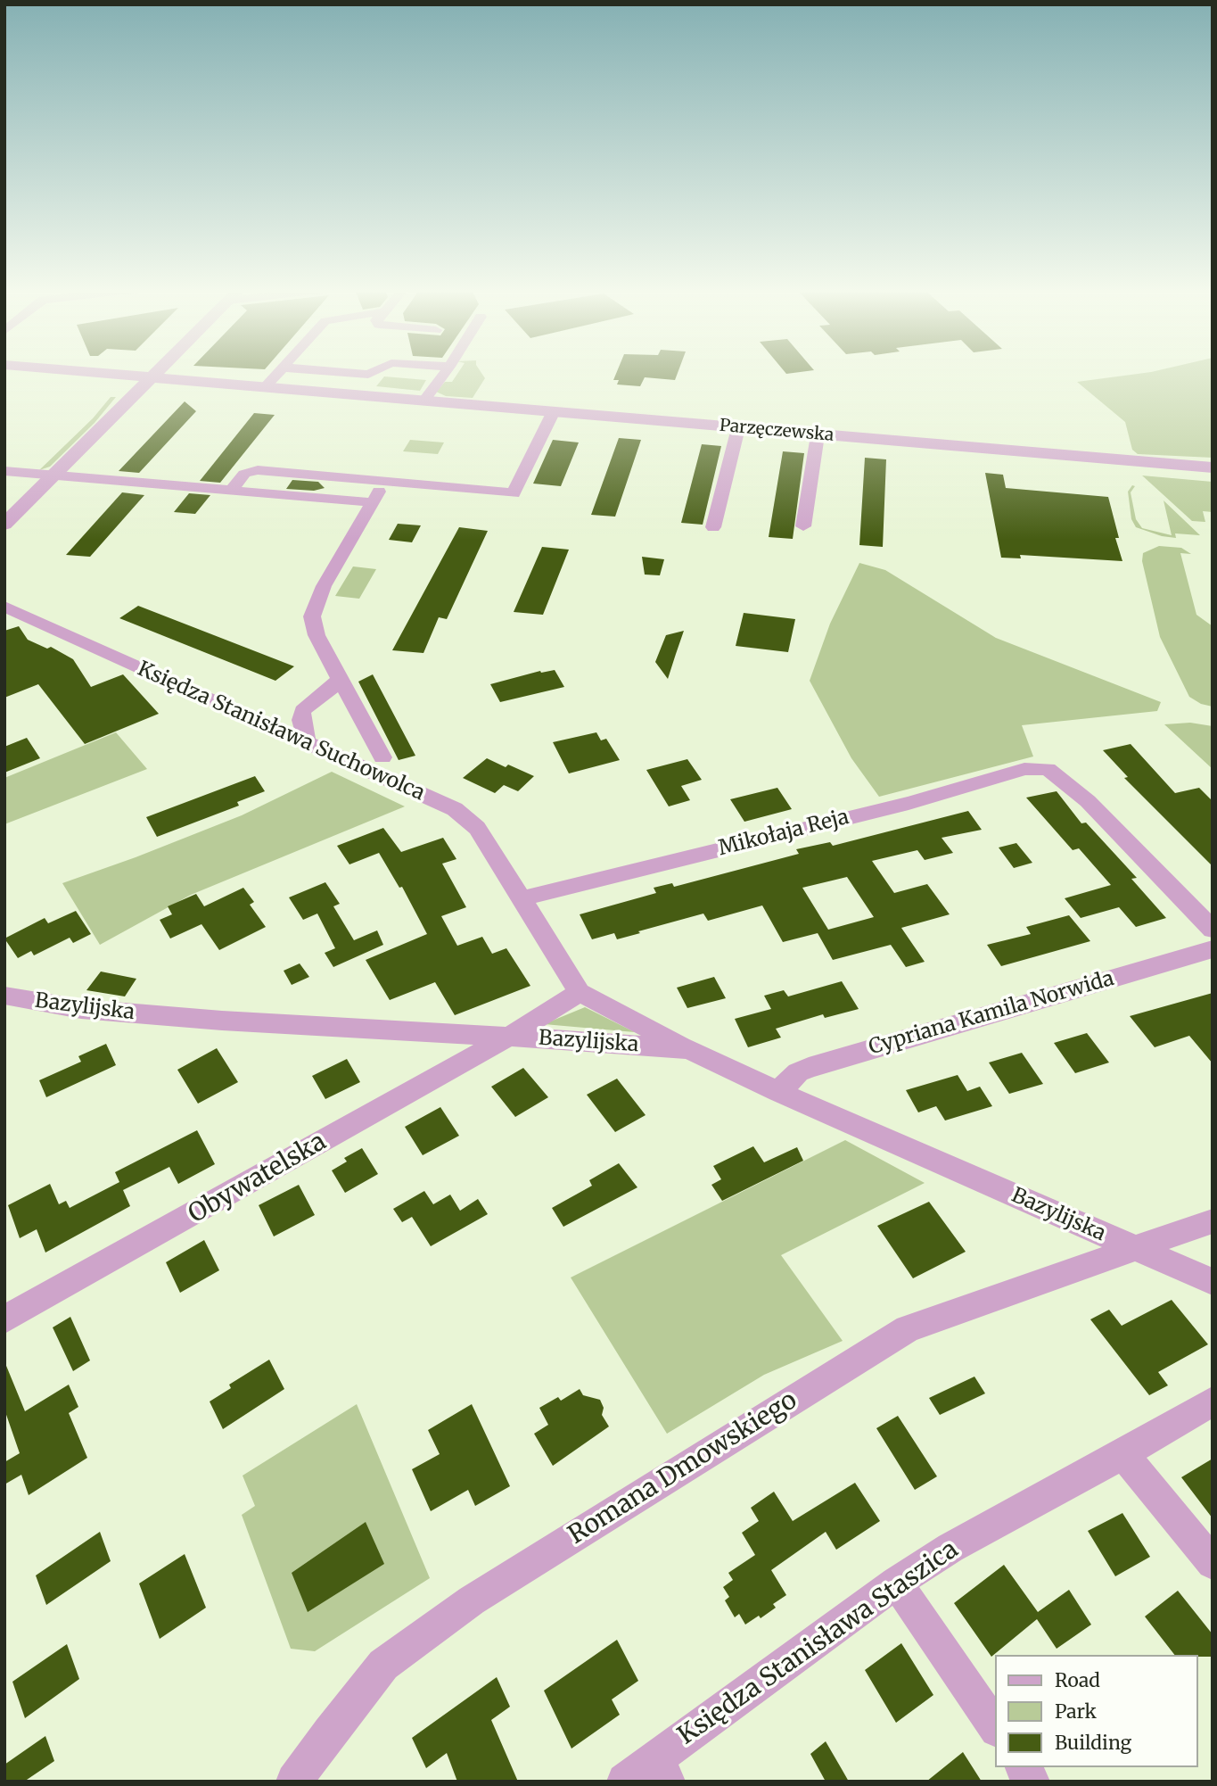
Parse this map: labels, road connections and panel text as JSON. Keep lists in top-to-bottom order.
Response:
{
  "streets": {
    "street": [
      "Parzęczewska",
      "Księdza Stanisława Suchowolca",
      "Mikołaja Reja",
      "Bazylijska",
      "Cypriana Kamila Norwida",
      "Obywatelska",
      "Romana Dmowskiego",
      "Księdza Stanisława Staszica"
    ]
  },
  "crossings": [
    ["Księdza Stanisława Suchowolca", "Mikołaja Reja"],
    ["Bazylijska", "Cypriana Kamila Norwida"],
    ["Bazylijska", "Obywatelska"],
    ["Bazylijska", "Romana Dmowskiego"]
  ],
  "legend": ["Road", "Park", "Building"]
}
